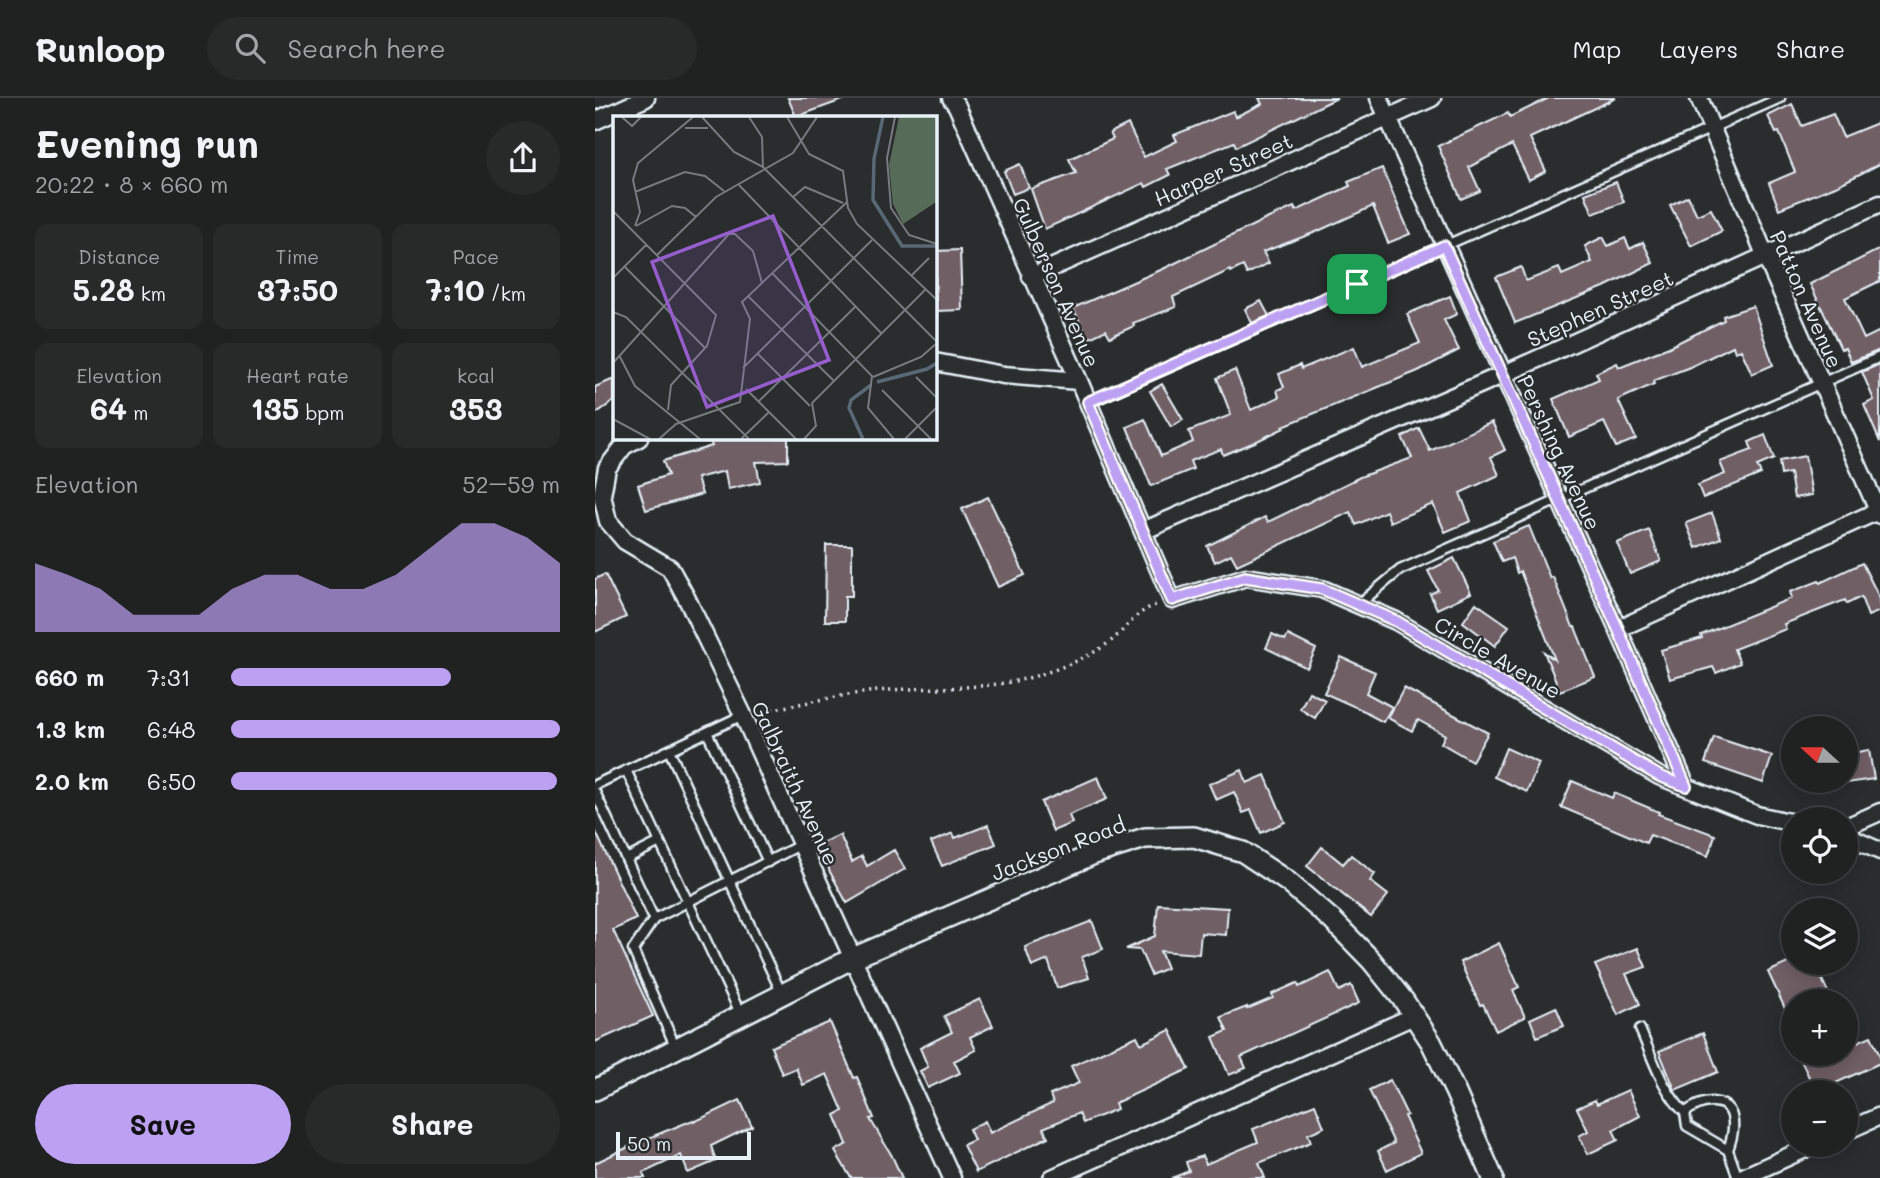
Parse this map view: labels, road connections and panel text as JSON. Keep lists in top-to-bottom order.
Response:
{
  "streets": {
    "street": [
      "Harper Street",
      "Gulberson Avenue",
      "Patton Avenue",
      "Stephen Street",
      "Pershing Avenue",
      "Circle Avenue",
      "Galbraith Avenue",
      "Jackson Road"
    ]
  },
  "crossings": [
    ["Harper Street", "Gulberson Avenue"],
    ["Harper Street", "Pershing Avenue"],
    ["Gulberson Avenue", "Stephen Street"],
    ["Gulberson Avenue", "Circle Avenue"],
    ["Patton Avenue", "Stephen Street"],
    ["Stephen Street", "Pershing Avenue"],
    ["Pershing Avenue", "Circle Avenue"],
    ["Galbraith Avenue", "Jackson Road"]
  ],
  "scale_bar": "50 m",
  "north": "left",
  "page": {
    "header": "Runloop",
    "search": "Search here",
    "nav": ["Map", "Layers", "Share"],
    "heading": ["Evening run", "20:22 · 8 × 660 m"],
    "stats": [
      ["Distance", "5.28 km"],
      ["Time", "37:50"],
      ["Pace", "7:10 /km"],
      ["Elevation", "64 m"],
      ["Heart rate", "135 bpm"],
      ["kcal", "353"]
    ],
    "chart": ["Elevation", "52–59 m"],
    "list": [
      {
        "name": "660 m",
        "note": "7:31"
      },
      {
        "name": "1.3 km",
        "note": "6:48"
      },
      {
        "name": "2.0 km",
        "note": "6:50"
      }
    ],
    "map_buttons": ["+", "−"],
    "buttons": ["Save", "Share"],
    "scale": "50 m"
  }
}
